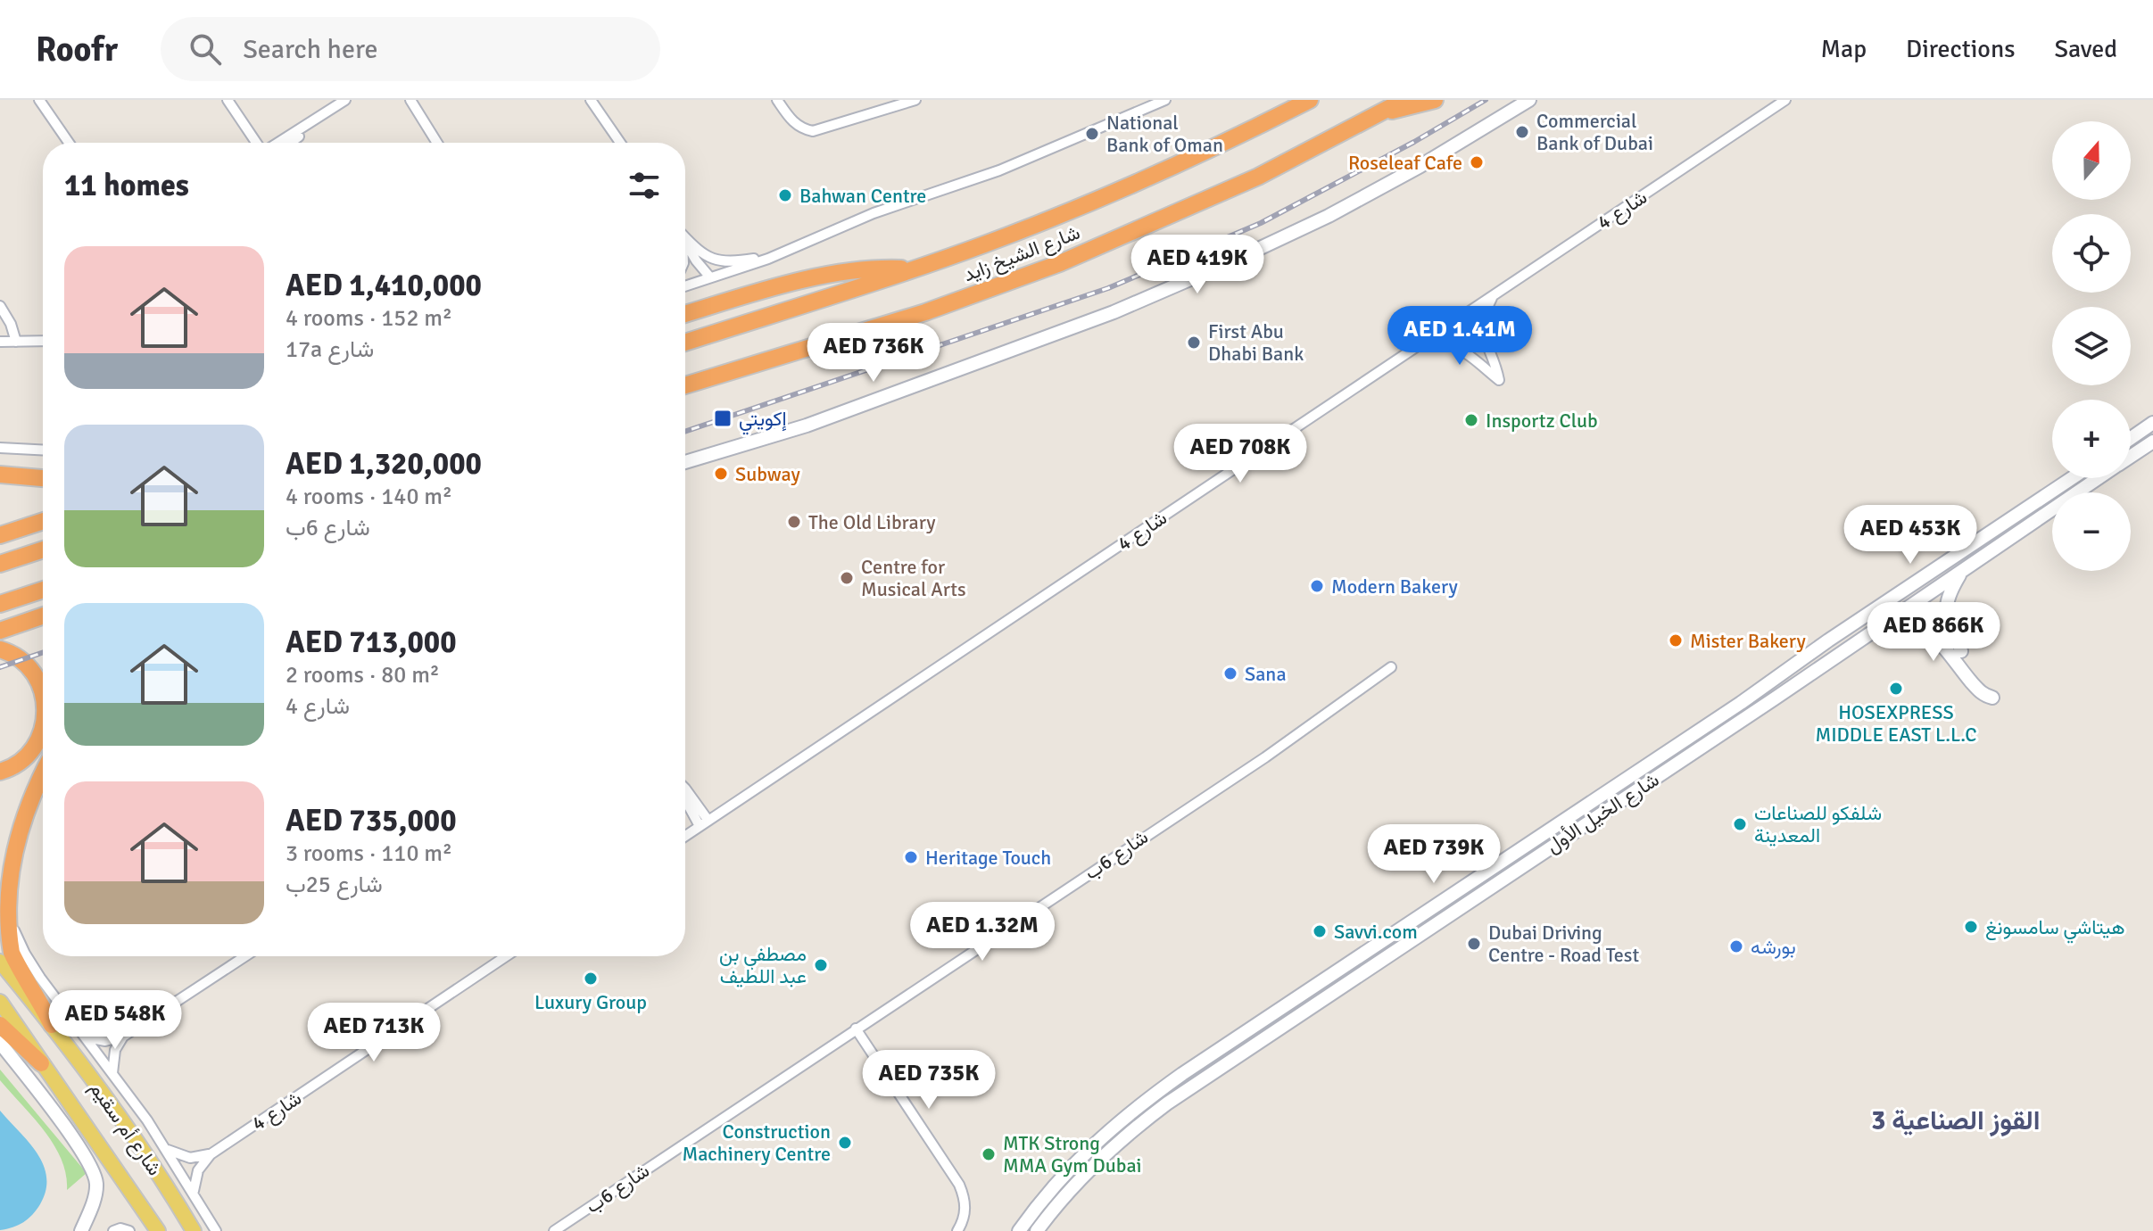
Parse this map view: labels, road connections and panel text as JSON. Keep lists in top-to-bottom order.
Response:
{
  "streets": {
    "highway": ["شارع الشيخ زايد"],
    "main road": ["شارع الخيل الأول", "شارع أم سقيم"],
    "street": ["شارع 4", "شارع 6ب"]
  },
  "districts": ["القوز الصناعية 3"],
  "places": {
    "other": [
      "Commercial Bank of Dubai",
      "National Bank of Oman",
      "Roseleaf Cafe",
      "Bahwan Centre",
      "First Abu Dhabi Bank",
      "Insportz Club",
      "Subway",
      "The Old Library",
      "Centre for Musical Arts",
      "Modern Bakery",
      "Mister Bakery",
      "Sana",
      "HOSEXPRESS MIDDLE EAST L.L.C",
      "شلفكو للصناعات المعدينة",
      "Heritage Touch",
      "هيتاشي سامسونغ",
      "Savvi.com",
      "Dubai Driving Centre - Road Test",
      "بورشه",
      "مصطفي بن عبد اللطيف",
      "Luxury Group",
      "Construction Machinery Centre",
      "MTK Strong MMA Gym Dubai"
    ],
    "transit": ["إكويتي"]
  },
  "north": "top",
  "page": {
    "header": "Roofr",
    "search": "Search here",
    "nav": ["Map", "Directions", "Saved"],
    "map_buttons": ["+", "−"],
    "heading": "11 homes",
    "list": [
      {
        "name": "AED 1,410,000",
        "note": "4 rooms · 152 m² · 17a شارع"
      },
      {
        "name": "AED 1,320,000",
        "note": "4 rooms · 140 m² · شارع 6ب"
      },
      {
        "name": "AED 713,000",
        "note": "2 rooms · 80 m² · شارع 4"
      },
      {
        "name": "AED 735,000",
        "note": "3 rooms · 110 m² · شارع 25ب"
      }
    ],
    "price": [
      "AED 419K",
      "AED 1.41M",
      "AED 736K",
      "AED 708K",
      "AED 453K",
      "AED 866K",
      "AED 739K",
      "AED 1.32M",
      "AED 548K",
      "AED 713K",
      "AED 735K"
    ]
  }
}
